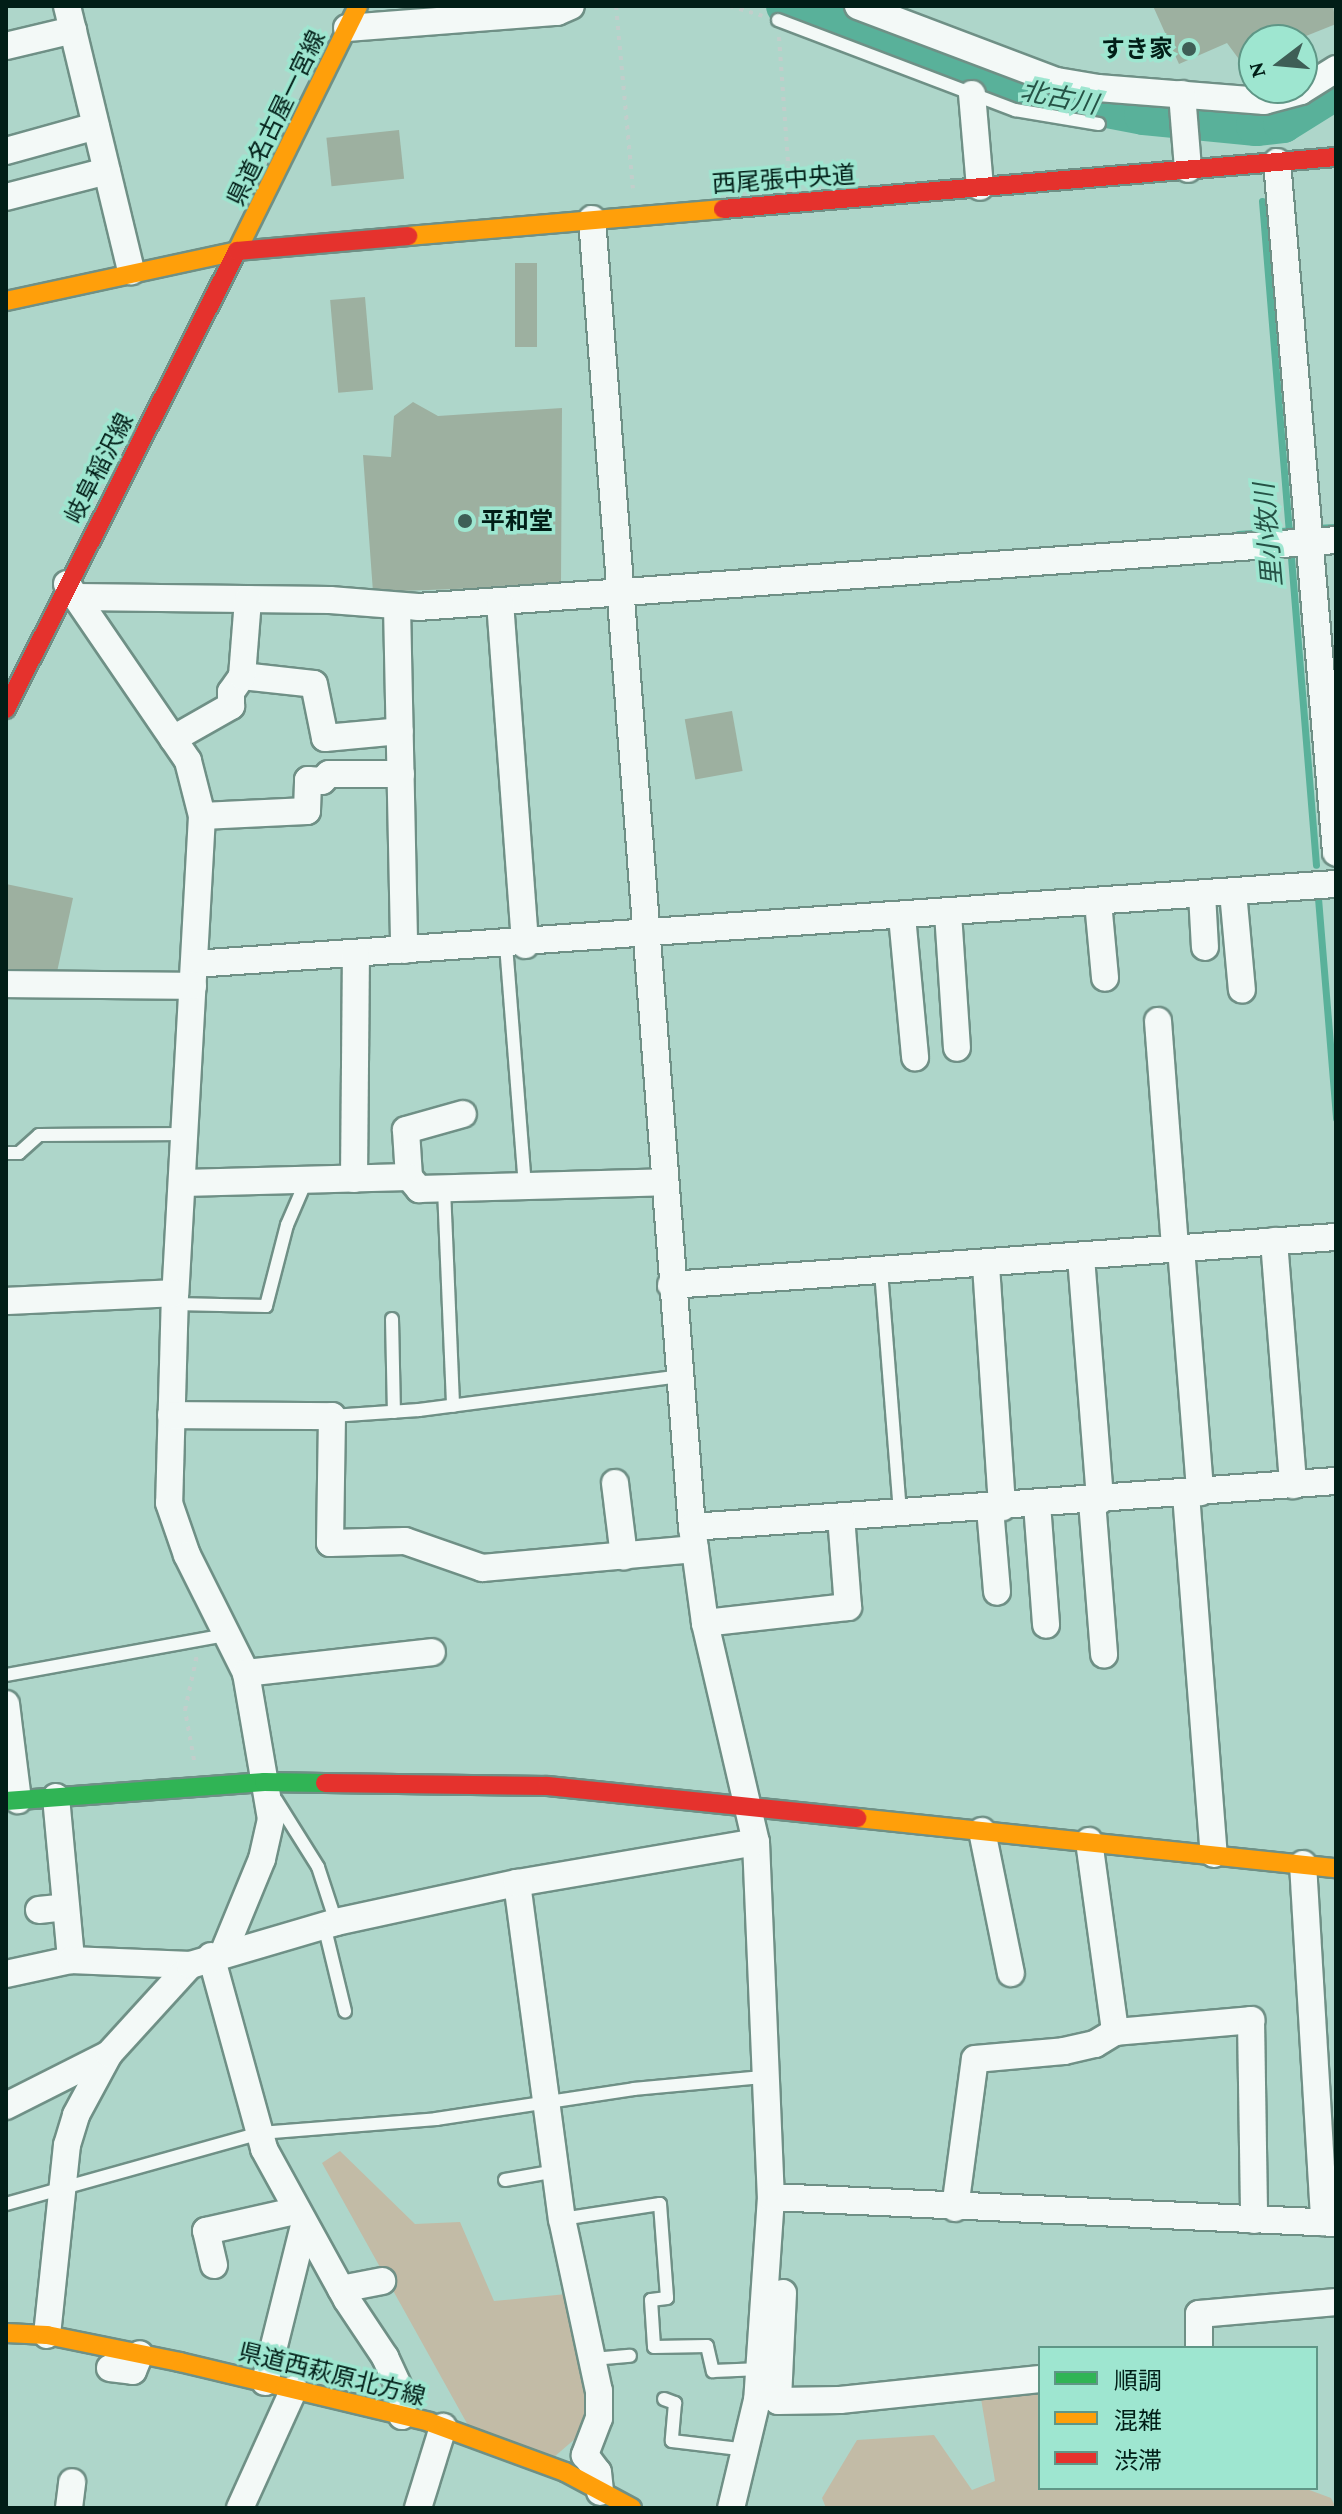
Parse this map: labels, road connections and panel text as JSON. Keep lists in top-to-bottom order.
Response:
{
  "streets": {
    "main road": [
      "県道名古屋一宮線",
      "西尾張中央道",
      "岐阜稲沢線",
      "県道西萩原北方線"
    ]
  },
  "crossings": [
    ["県道名古屋一宮線", "西尾張中央道"],
    ["県道名古屋一宮線", "岐阜稲沢線"],
    ["西尾張中央道", "岐阜稲沢線"]
  ],
  "water": ["北古川", "里小牧川"],
  "places": ["すき家", "平和堂"],
  "legend": ["順調", "混雑", "渋滞"],
  "north": "left"
}
